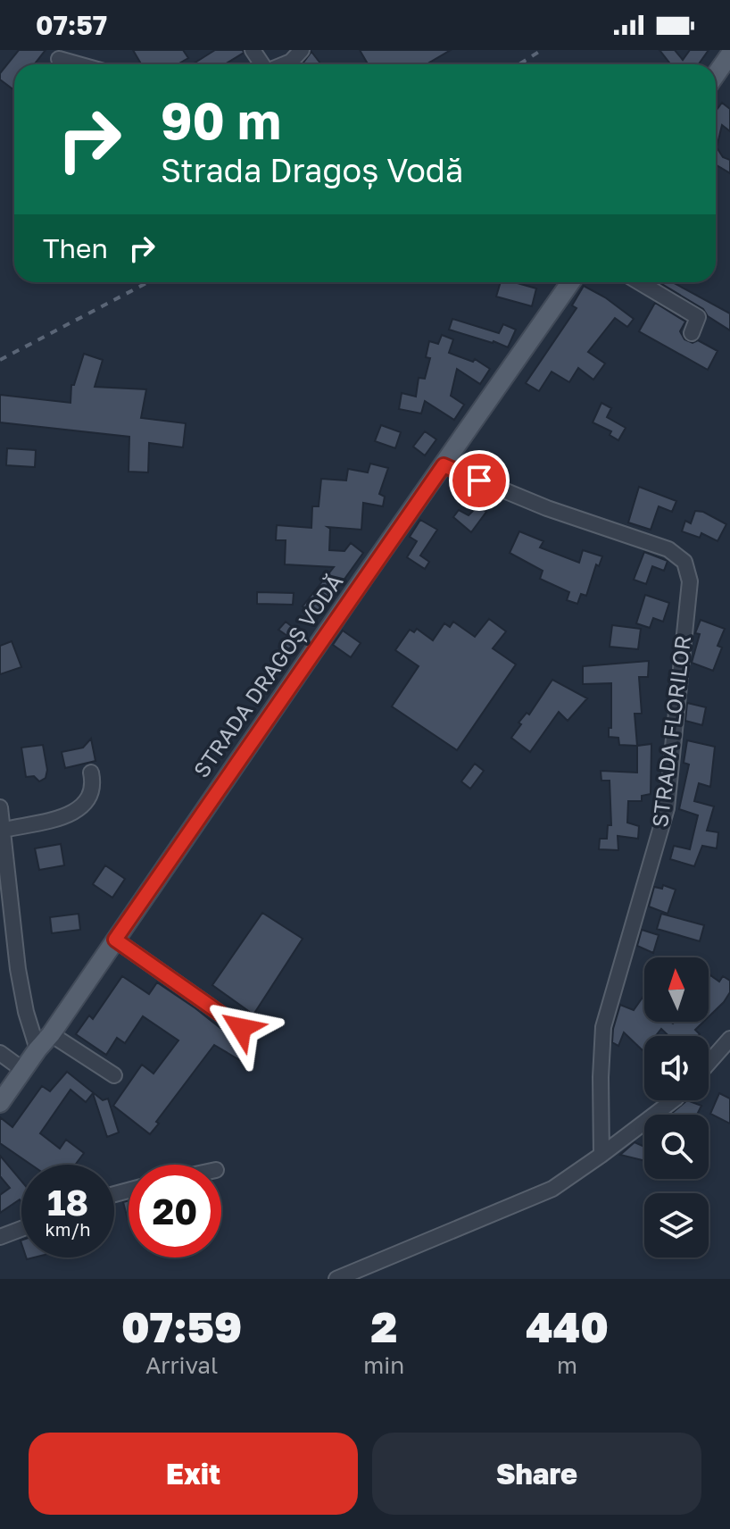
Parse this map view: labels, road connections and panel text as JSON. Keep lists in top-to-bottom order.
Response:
{
  "streets": {
    "main road": ["STRADA DRAGOȘ VODĂ"],
    "street": ["STRADA FLORILOR"]
  },
  "crossings": [
    ["STRADA DRAGOȘ VODĂ", "STRADA FLORILOR"]
  ],
  "north": "top",
  "page": {
    "status": "07:57",
    "turn": ["90 m", "Strada Dragoș Vodă"],
    "then": "Then",
    "speed": "18 km/h",
    "limit": "20",
    "eta": [
      "07:59",
      "Arrival",
      "2",
      "min",
      "440",
      "m"
    ],
    "buttons": ["Exit", "Share"]
  }
}
